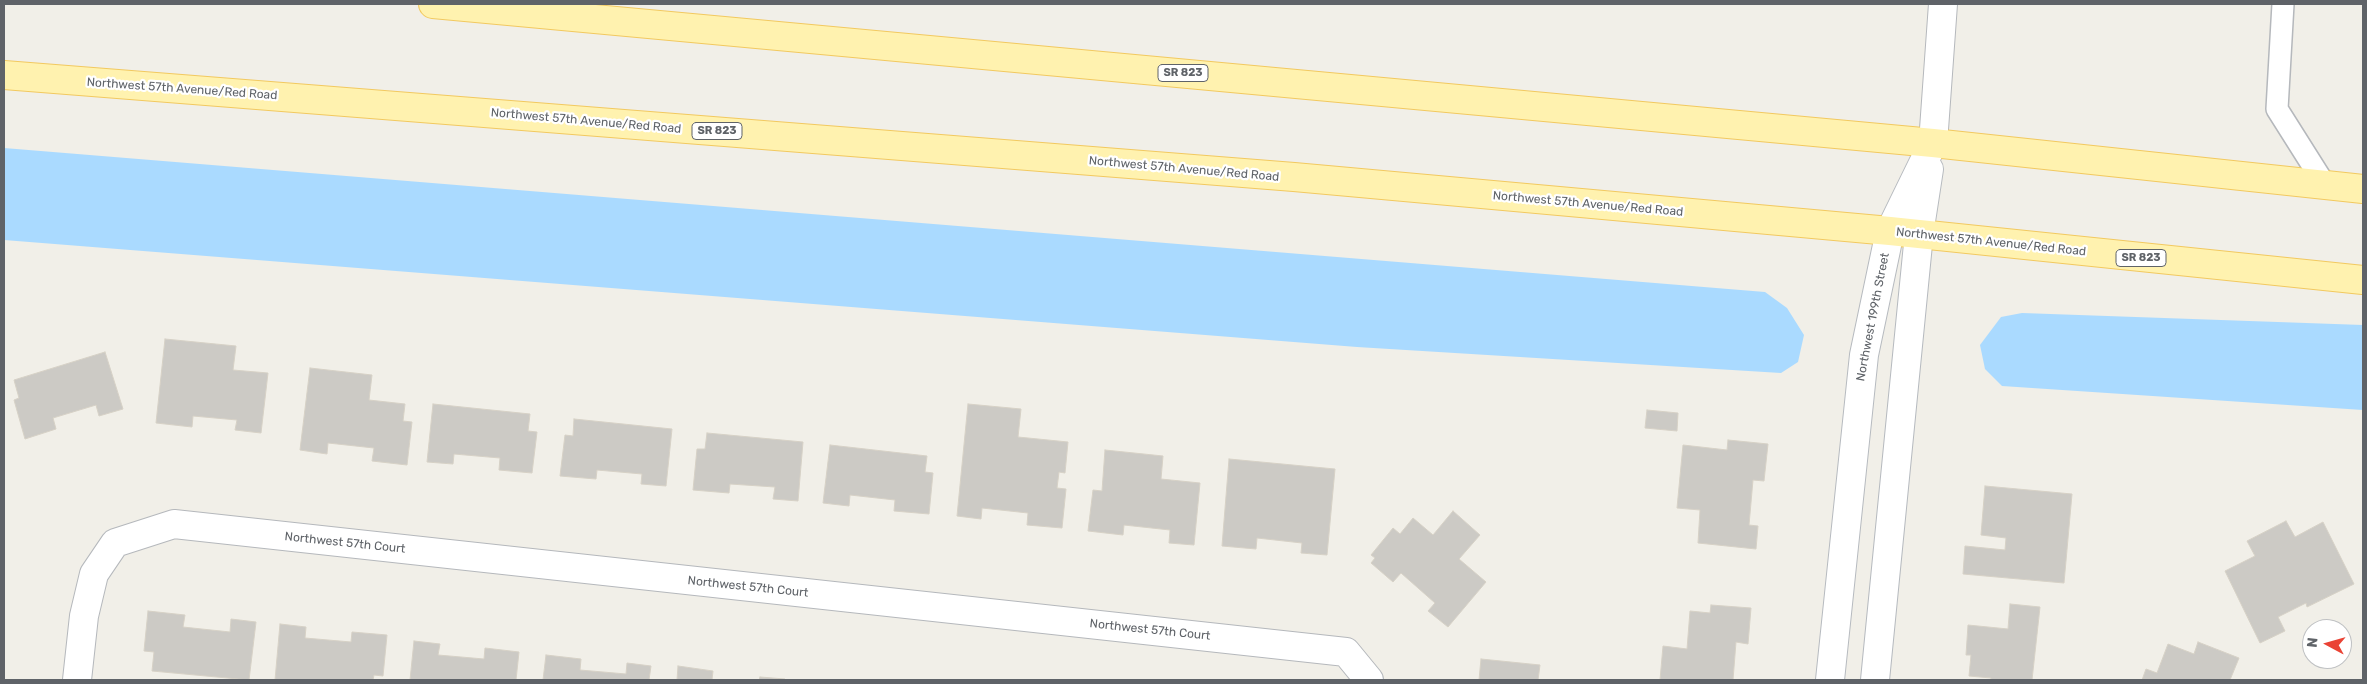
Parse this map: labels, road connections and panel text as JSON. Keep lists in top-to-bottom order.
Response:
{
  "streets": {
    "main road": ["SR 823", "Northwest 57th Avenue/Red Road"],
    "street": ["Northwest 199th Street", "Northwest 57th Court"]
  },
  "crossings": [
    ["SR 823", "Northwest 199th Street"],
    ["Northwest 57th Avenue/Red Road", "Northwest 199th Street"]
  ],
  "north": "left"
}
